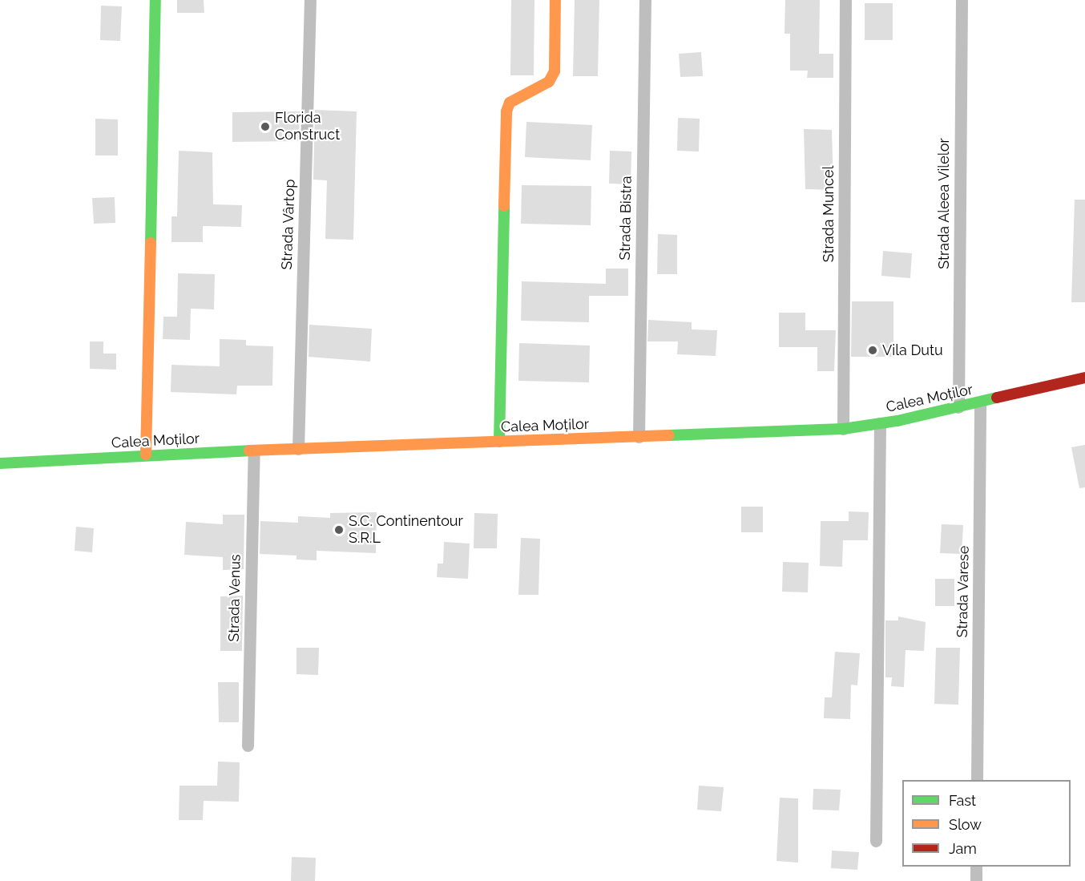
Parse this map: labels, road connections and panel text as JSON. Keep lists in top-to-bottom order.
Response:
{
  "streets": {
    "main road": ["Calea Moților"],
    "street": [
      "Strada Aleea Vilelor",
      "Strada Muncel",
      "Strada Bistra",
      "Strada Vârtop",
      "Strada Varese",
      "Strada Venus"
    ]
  },
  "crossings": [
    ["Strada Aleea Vilelor", "Calea Moților"],
    ["Strada Muncel", "Calea Moților"],
    ["Strada Bistra", "Calea Moților"],
    ["Strada Vârtop", "Calea Moților"],
    ["Calea Moților", "Strada Varese"],
    ["Calea Moților", "Strada Venus"]
  ],
  "places": ["Florida Construct", "Vila Dutu", "S.C. Continentour S.R.L"],
  "legend": ["Fast", "Slow", "Jam"]
}
